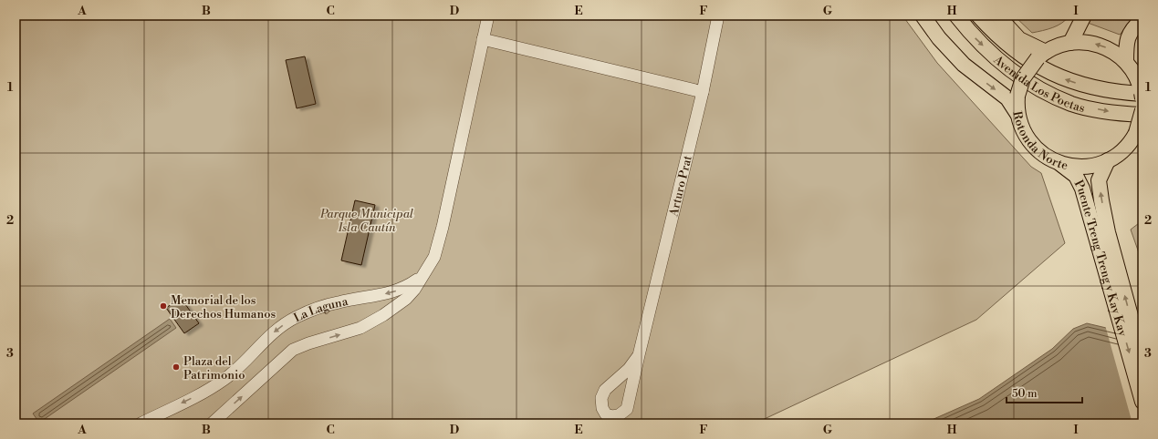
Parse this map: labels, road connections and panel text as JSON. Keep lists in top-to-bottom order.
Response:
{
  "streets": {
    "main road": ["Avenida Los Poetas", "Rotonda Norte", "Puente Treng Treng y Kay Kay"],
    "street": ["Arturo Prat", "La Laguna"]
  },
  "crossings": [
    ["Rotonda Norte", "Puente Treng Treng y Kay Kay"]
  ],
  "parks": ["Parque Municipal Isla Cautín"],
  "places": ["Memorial de los Derechos Humanos", "Plaza del Patrimonio"],
  "scale_bar": "50 m",
  "grid": {
    "columns": [
      "A",
      "B",
      "C",
      "D",
      "E",
      "F",
      "G",
      "H",
      "I"
    ],
    "rows": ["1", "2", "3"]
  }
}
